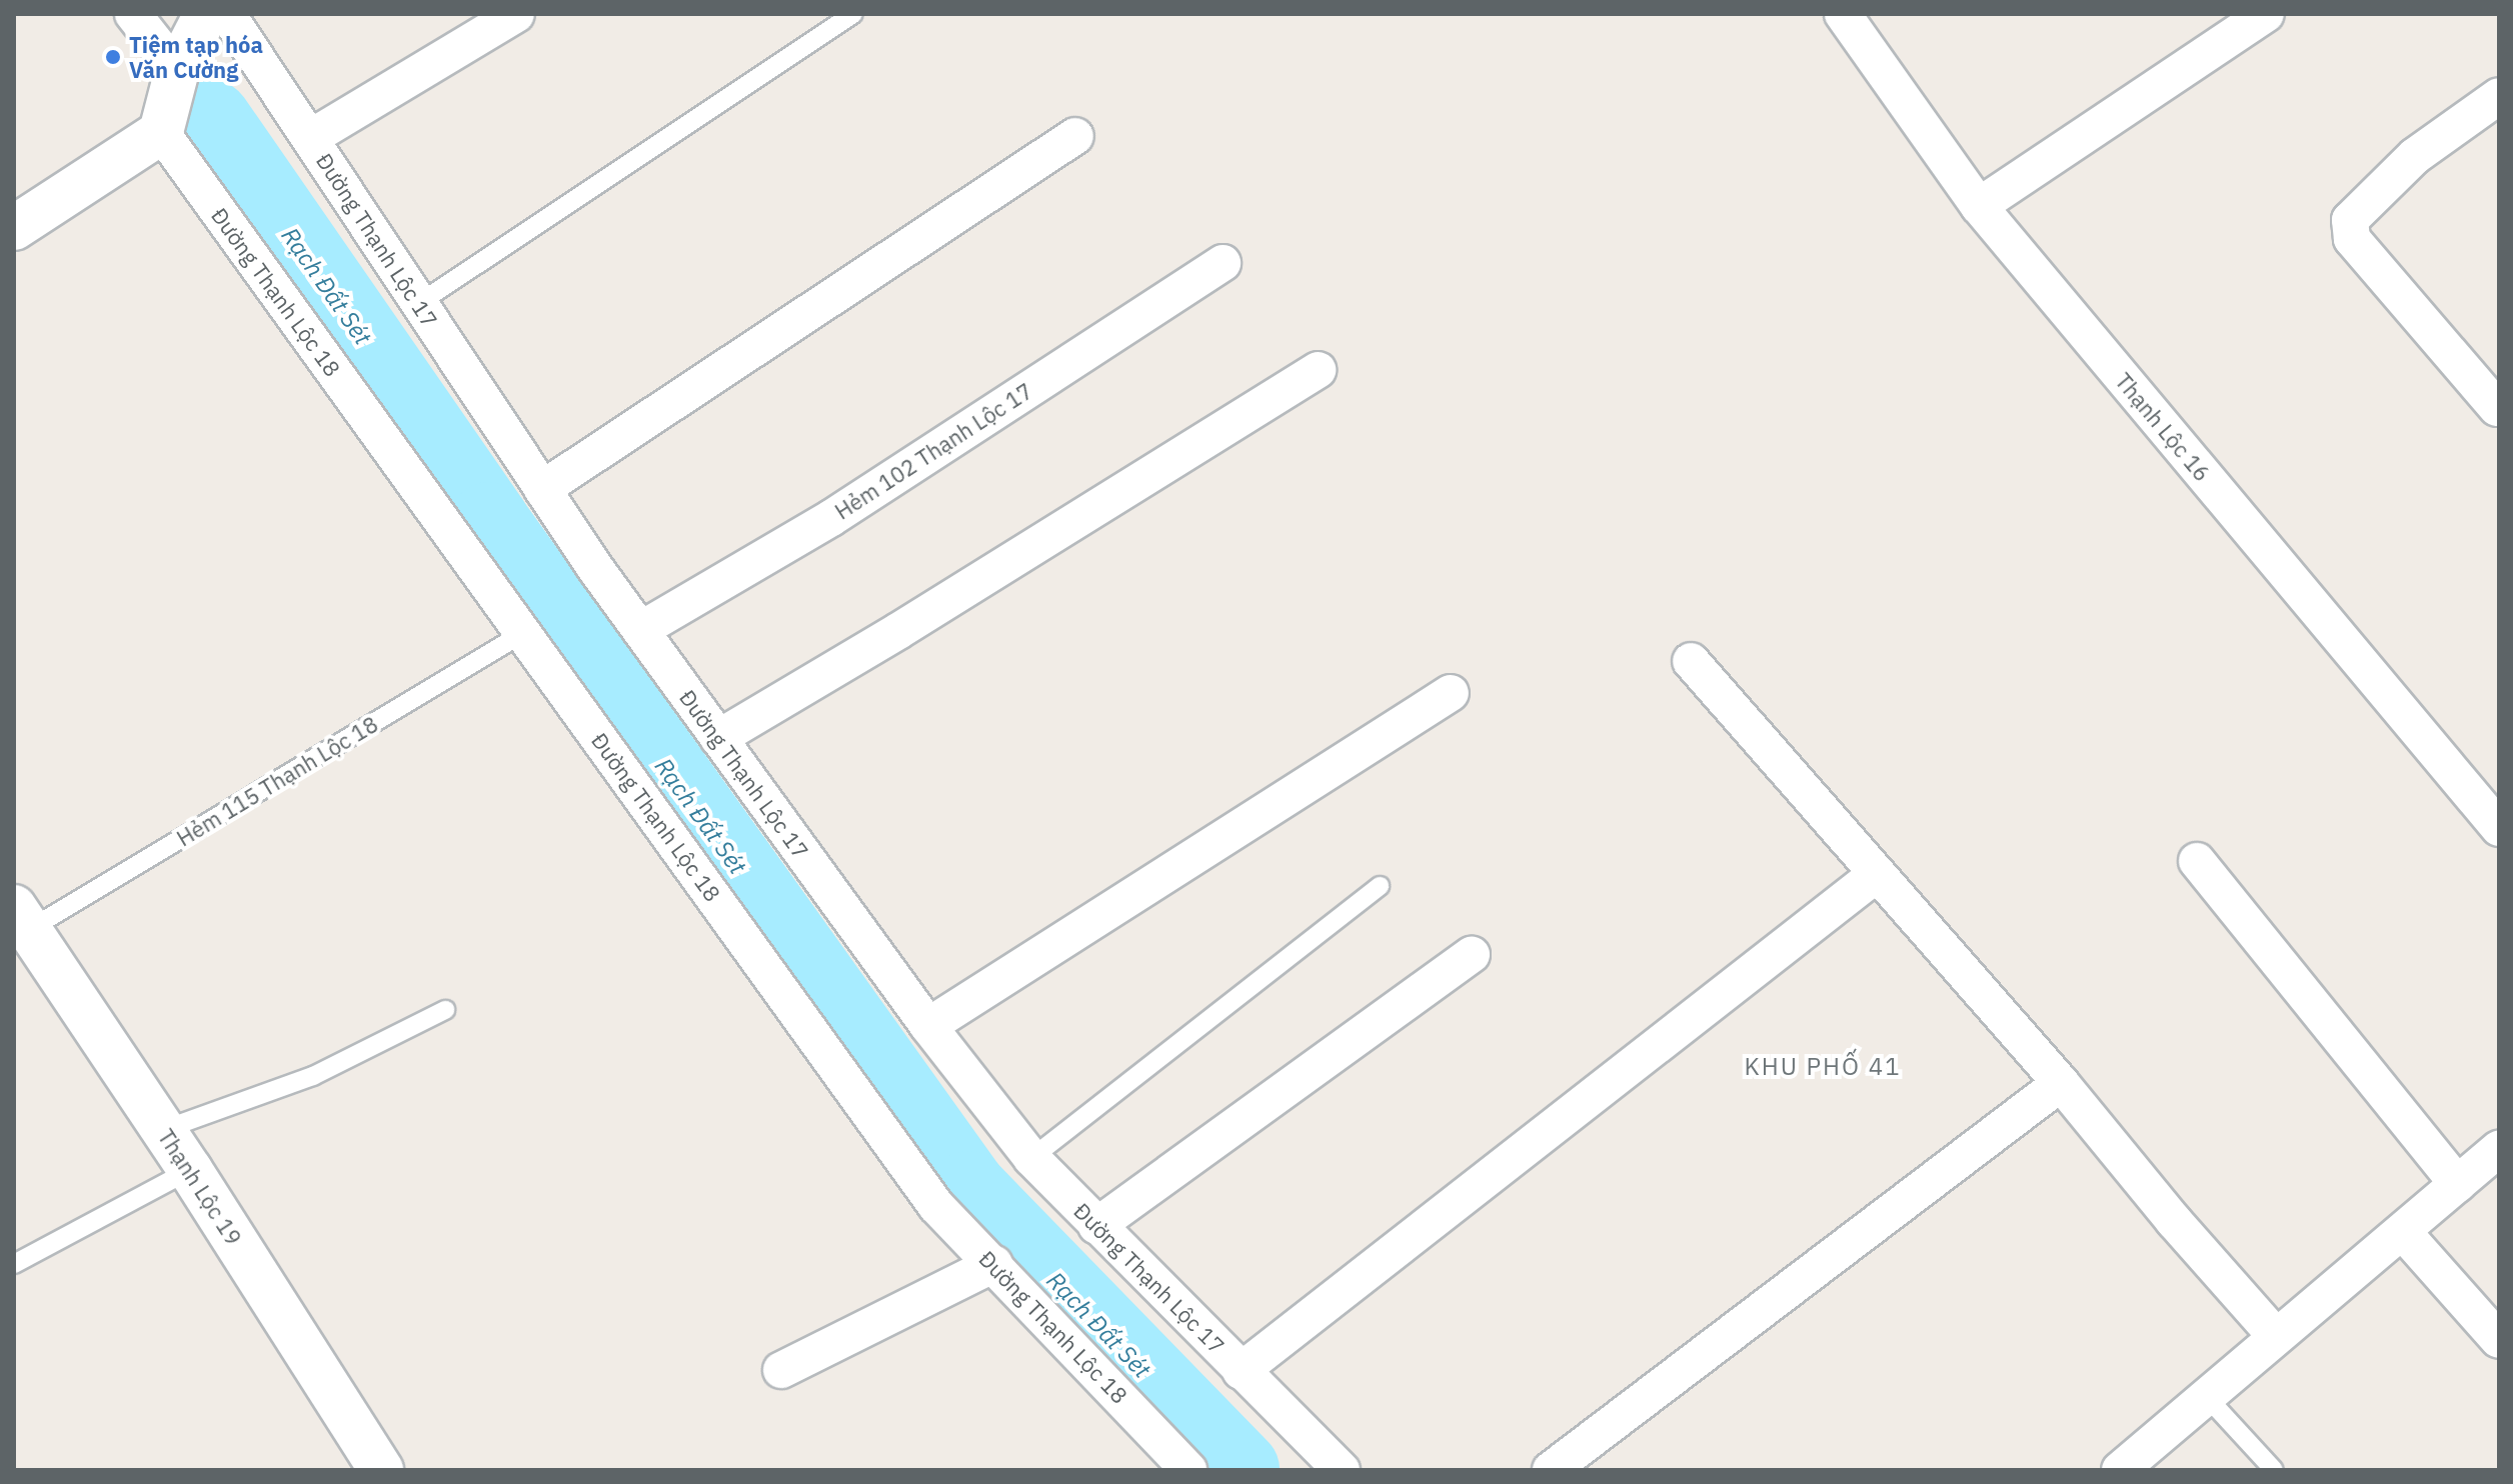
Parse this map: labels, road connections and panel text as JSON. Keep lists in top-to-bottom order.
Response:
{
  "streets": {
    "street": [
      "Đường Thạnh Lộc 17",
      "Đường Thạnh Lộc 18",
      "Thạnh Lộc 16",
      "Hẻm 102 Thạnh Lộc 17",
      "Thạnh Lộc 19"
    ],
    "lane": ["Hẻm 115 Thạnh Lộc 18"]
  },
  "crossings": [
    ["Đường Thạnh Lộc 17", "Hẻm 102 Thạnh Lộc 17"],
    ["Đường Thạnh Lộc 18", "Hẻm 115 Thạnh Lộc 18"],
    ["Hẻm 115 Thạnh Lộc 18", "Thạnh Lộc 19"]
  ],
  "districts": ["KHU PHỐ 41"],
  "water": ["Rạch Đất Sét"],
  "places": ["Tiệm tạp hóa Văn Cường"]
}
